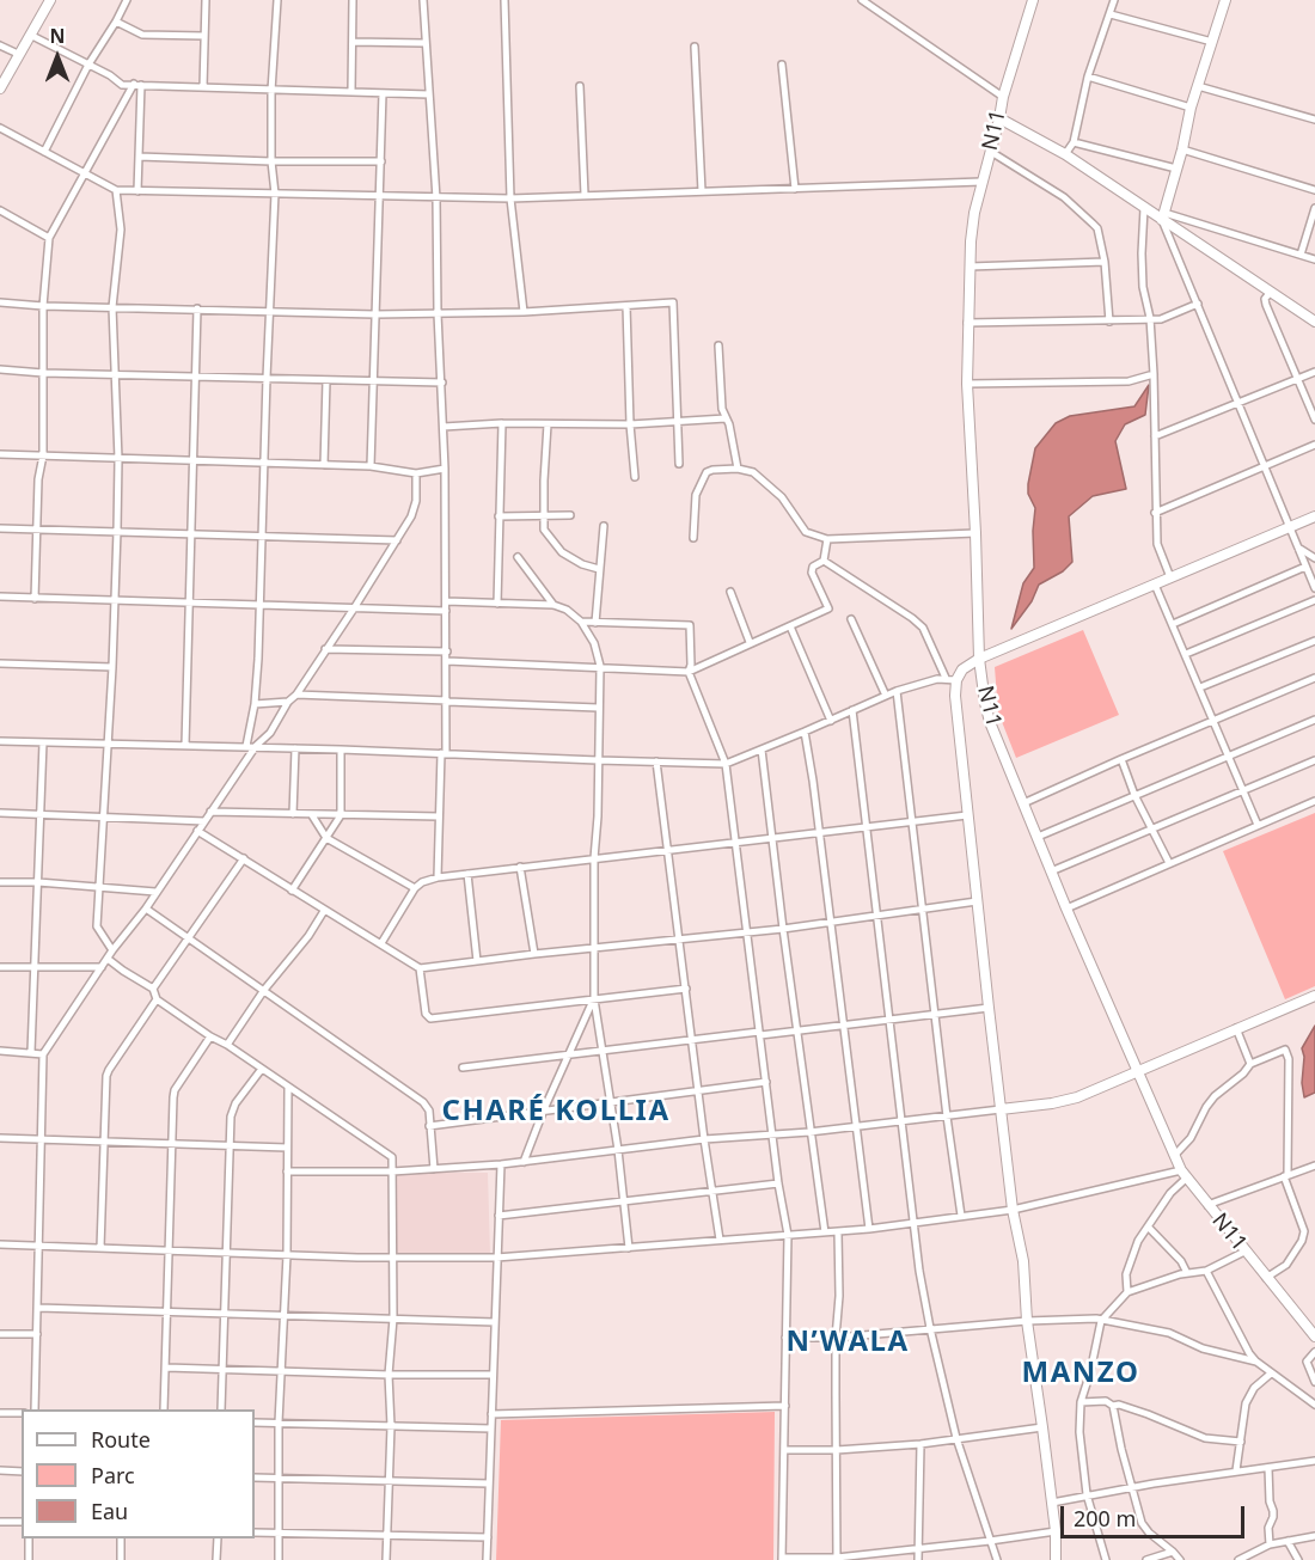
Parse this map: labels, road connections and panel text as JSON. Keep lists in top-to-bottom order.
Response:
{
  "streets": {
    "main road": ["N11"]
  },
  "districts": ["CHARÉ KOLLIA", "N’WALA", "MANZO"],
  "legend": ["Route", "Parc", "Eau"],
  "scale_bar": "200 m",
  "north": "top"
}
